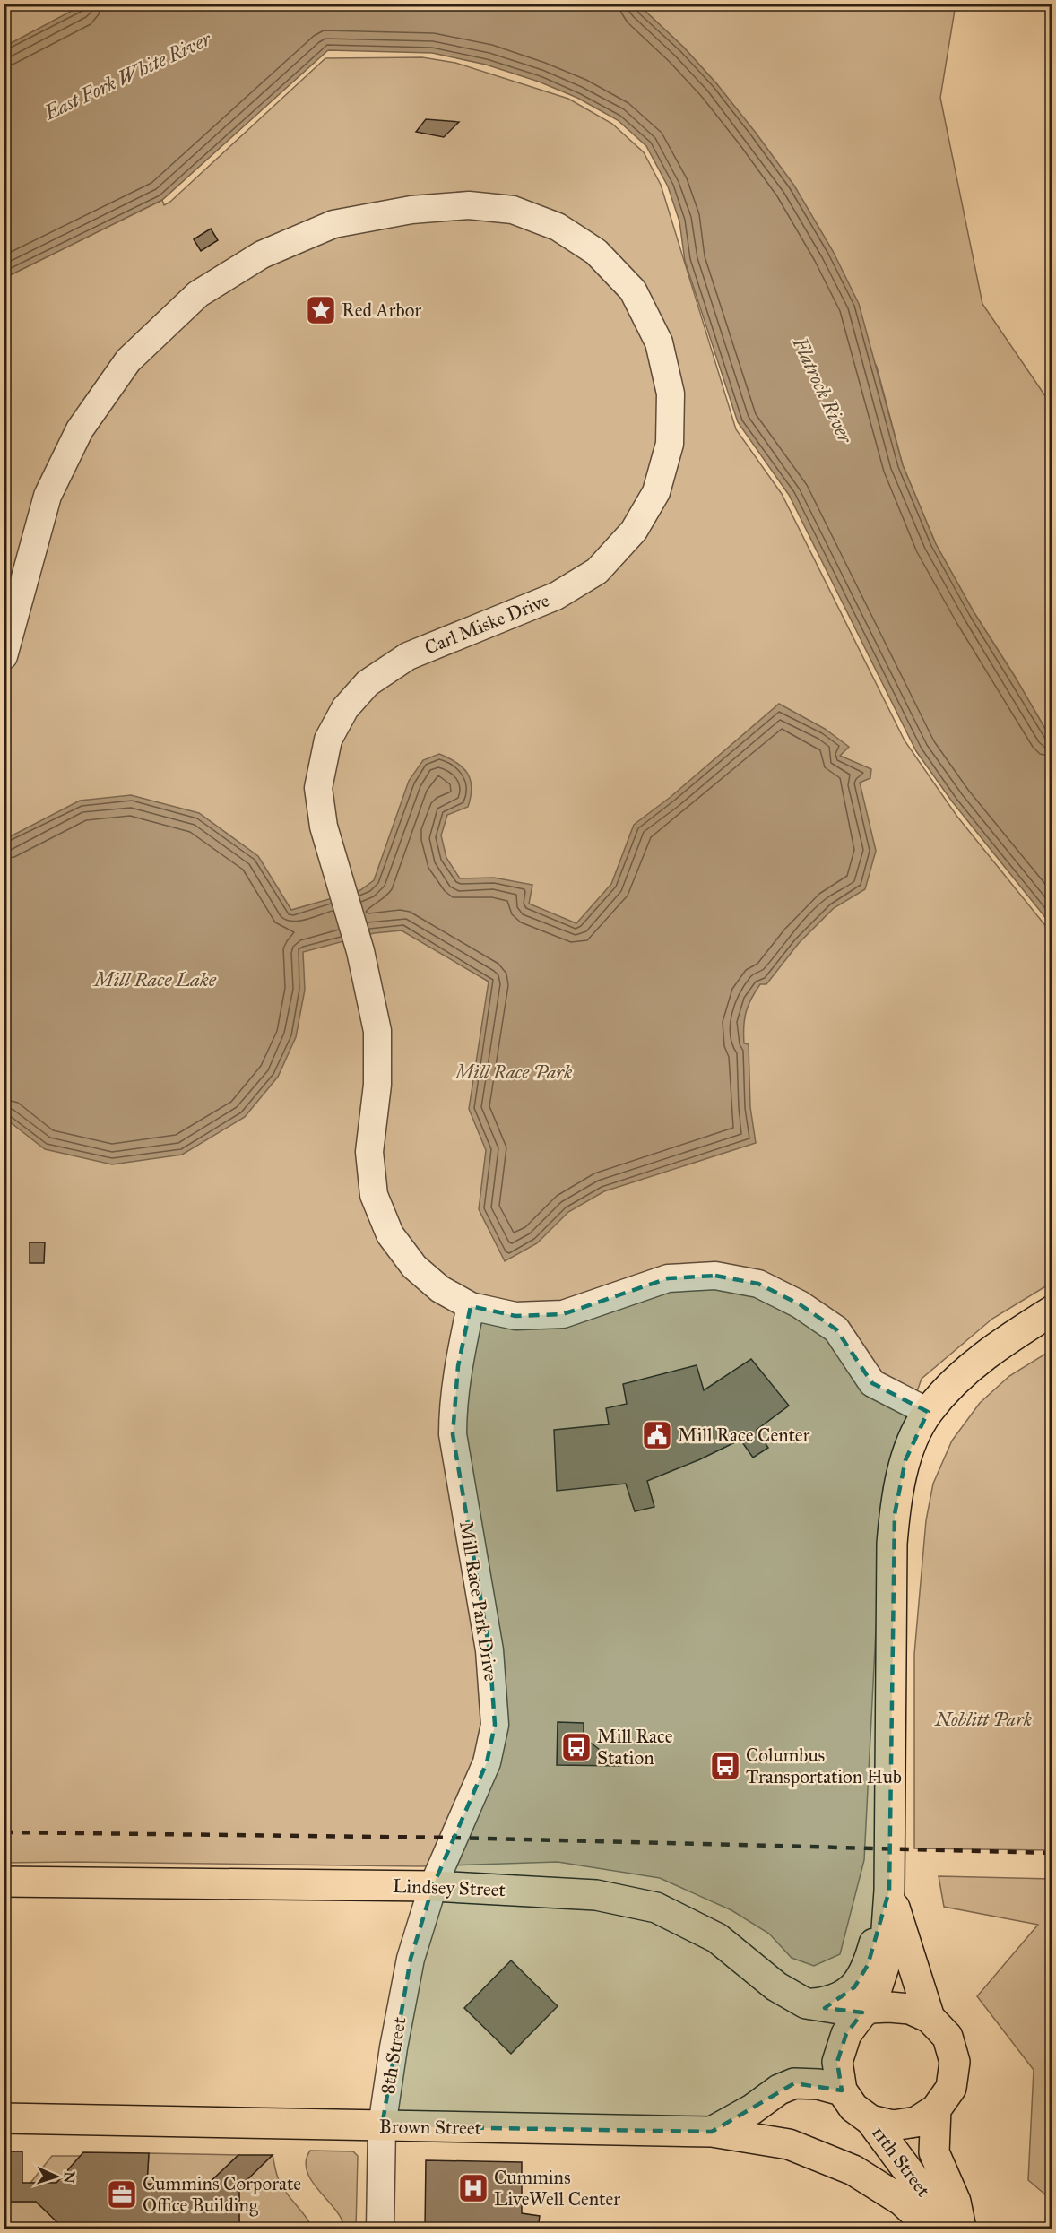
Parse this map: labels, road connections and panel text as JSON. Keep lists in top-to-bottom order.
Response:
{
  "streets": {
    "main road": ["Lindsey Street", "Brown Street", "11th Street"],
    "street": ["Carl Miske Drive", "Mill Race Park Drive", "8th Street"]
  },
  "crossings": [
    ["Carl Miske Drive", "Mill Race Park Drive"],
    ["Mill Race Park Drive", "Lindsey Street"],
    ["Mill Race Park Drive", "8th Street"],
    ["Lindsey Street", "8th Street"],
    ["Lindsey Street", "11th Street"],
    ["8th Street", "Brown Street"]
  ],
  "water": ["East Fork White River", "Flatrock River", "Mill Race Lake"],
  "parks": ["Mill Race Park", "Noblitt Park"],
  "places": {
    "place": ["Red Arbor"],
    "public building": ["Mill Race Center"],
    "bus stop": ["Mill Race Station", "Columbus Transportation Hub"],
    "hospital": ["Cummins LiveWell Center"],
    "office": ["Cummins Corporate Office Building"]
  },
  "north": "right"
}
